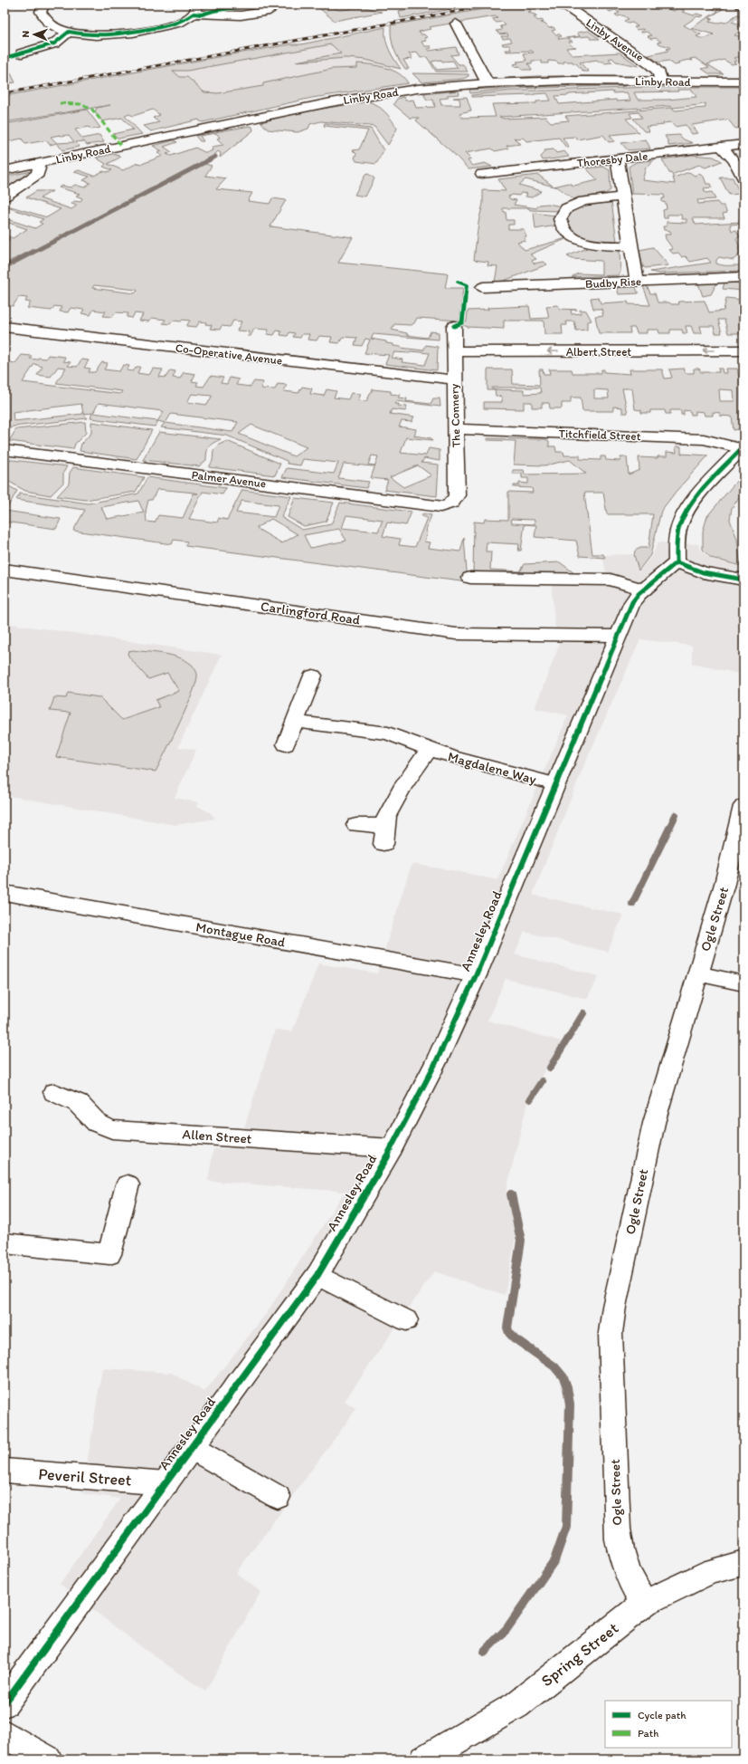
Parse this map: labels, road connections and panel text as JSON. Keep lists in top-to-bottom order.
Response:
{
  "streets": {
    "street": [
      "Linby Avenue",
      "Linby Road",
      "Thoresby Dale",
      "Budby Rise",
      "Albert Street",
      "Co-Operative Avenue",
      "The Connery",
      "Titchfield Street",
      "Palmer Avenue",
      "Carlingford Road",
      "Magdalene Way",
      "Ogle Street",
      "Annesley Road",
      "Montague Road",
      "Allen Street",
      "Peveril Street",
      "Spring Street"
    ]
  },
  "crossings": [
    ["Linby Avenue", "Linby Road"],
    ["Albert Street", "The Connery"],
    ["Co-Operative Avenue", "The Connery"],
    ["The Connery", "Titchfield Street"],
    ["The Connery", "Palmer Avenue"],
    ["Carlingford Road", "Annesley Road"],
    ["Magdalene Way", "Annesley Road"],
    ["Ogle Street", "Spring Street"],
    ["Annesley Road", "Montague Road"],
    ["Annesley Road", "Allen Street"],
    ["Annesley Road", "Peveril Street"]
  ],
  "one_way": ["Albert Street"],
  "legend": ["Cycle path", "Path"],
  "north": "left"
}
